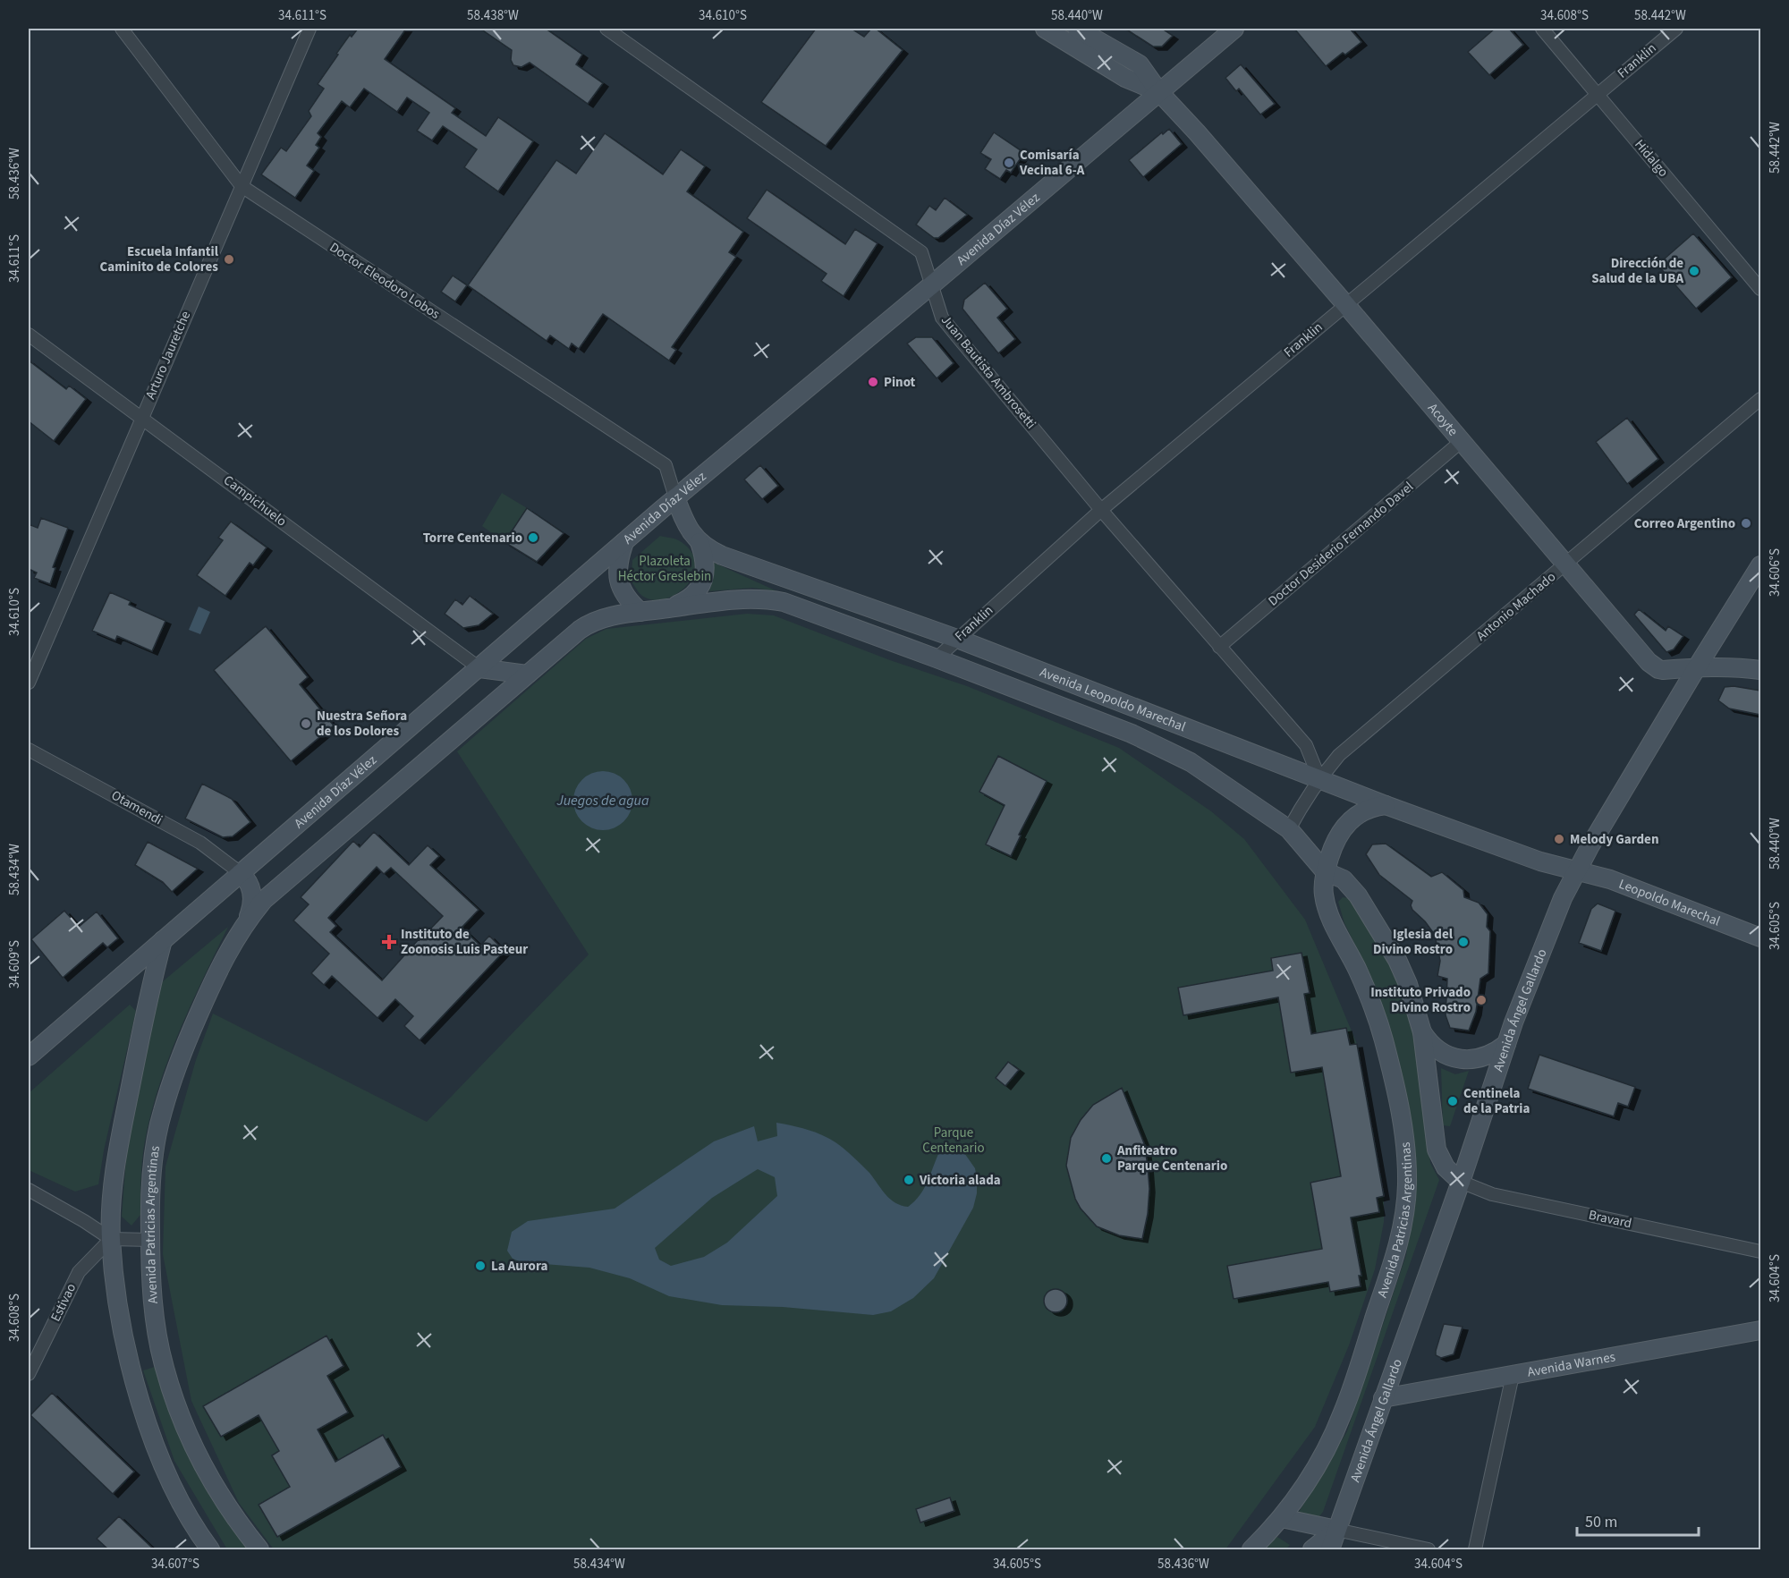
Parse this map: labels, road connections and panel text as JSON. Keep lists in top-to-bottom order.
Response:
{
  "streets": {
    "main road": [
      "Avenida Díaz Vélez",
      "Acoyte",
      "Avenida Leopoldo Marechal",
      "Leopoldo Marechal",
      "Avenida Ángel Gallardo",
      "Avenida Patricias Argentinas",
      "Avenida Warnes"
    ],
    "street": [
      "Franklin",
      "Hidalgo",
      "Doctor Eleodoro Lobos",
      "Arturo Jauretche",
      "Juan Bautista Ambrosetti",
      "Campichuelo",
      "Doctor Desiderio Fernando Davel",
      "Antonio Machado",
      "Otamendi",
      "Bravard",
      "Estivao"
    ]
  },
  "crossings": [
    ["Franklin", "Hidalgo"],
    ["Franklin", "Juan Bautista Ambrosetti"],
    ["Franklin", "Acoyte"],
    ["Franklin", "Avenida Leopoldo Marechal"],
    ["Avenida Díaz Vélez", "Doctor Eleodoro Lobos"],
    ["Avenida Díaz Vélez", "Juan Bautista Ambrosetti"],
    ["Avenida Díaz Vélez", "Acoyte"],
    ["Avenida Díaz Vélez", "Campichuelo"],
    ["Avenida Díaz Vélez", "Avenida Leopoldo Marechal"],
    ["Avenida Díaz Vélez", "Otamendi"],
    ["Doctor Eleodoro Lobos", "Arturo Jauretche"],
    ["Doctor Eleodoro Lobos", "Avenida Leopoldo Marechal"],
    ["Arturo Jauretche", "Campichuelo"],
    ["Juan Bautista Ambrosetti", "Doctor Desiderio Fernando Davel"],
    ["Juan Bautista Ambrosetti", "Antonio Machado"],
    ["Juan Bautista Ambrosetti", "Avenida Leopoldo Marechal"],
    ["Acoyte", "Doctor Desiderio Fernando Davel"],
    ["Acoyte", "Antonio Machado"],
    ["Acoyte", "Avenida Ángel Gallardo"],
    ["Antonio Machado", "Avenida Leopoldo Marechal"],
    ["Avenida Leopoldo Marechal", "Leopoldo Marechal"],
    ["Avenida Leopoldo Marechal", "Avenida Ángel Gallardo"],
    ["Avenida Leopoldo Marechal", "Avenida Patricias Argentinas"],
    ["Leopoldo Marechal", "Avenida Ángel Gallardo"],
    ["Avenida Ángel Gallardo", "Bravard"],
    ["Avenida Ángel Gallardo", "Avenida Warnes"]
  ],
  "water": ["Juegos de agua"],
  "parks": ["Plazoleta Héctor Greslebin", "Parque Centenario"],
  "places": {
    "other": [
      "Comisaría Vecinal 6-A",
      "Escuela Infantil Caminito de Colores",
      "Dirección de Salud de la UBA",
      "Pinot",
      "Correo Argentino",
      "Torre Centenario",
      "Nuestra Señora de los Dolores",
      "Melody Garden",
      "Iglesia del Divino Rostro",
      "Instituto Privado Divino Rostro",
      "Centinela de la Patria",
      "Anfiteatro Parque Centenario",
      "Victoria alada",
      "La Aurora"
    ],
    "health": ["Instituto de Zoonosis Luis Pasteur"]
  },
  "scale_bar": "50 m",
  "coordinates": [
    "34.611°S",
    "58.438°W",
    "34.610°S",
    "58.440°W",
    "34.608°S",
    "58.442°W",
    "58.436°W",
    "34.606°S",
    "58.434°W",
    "34.605°S",
    "34.609°S",
    "34.604°S",
    "34.607°S"
  ]
}
